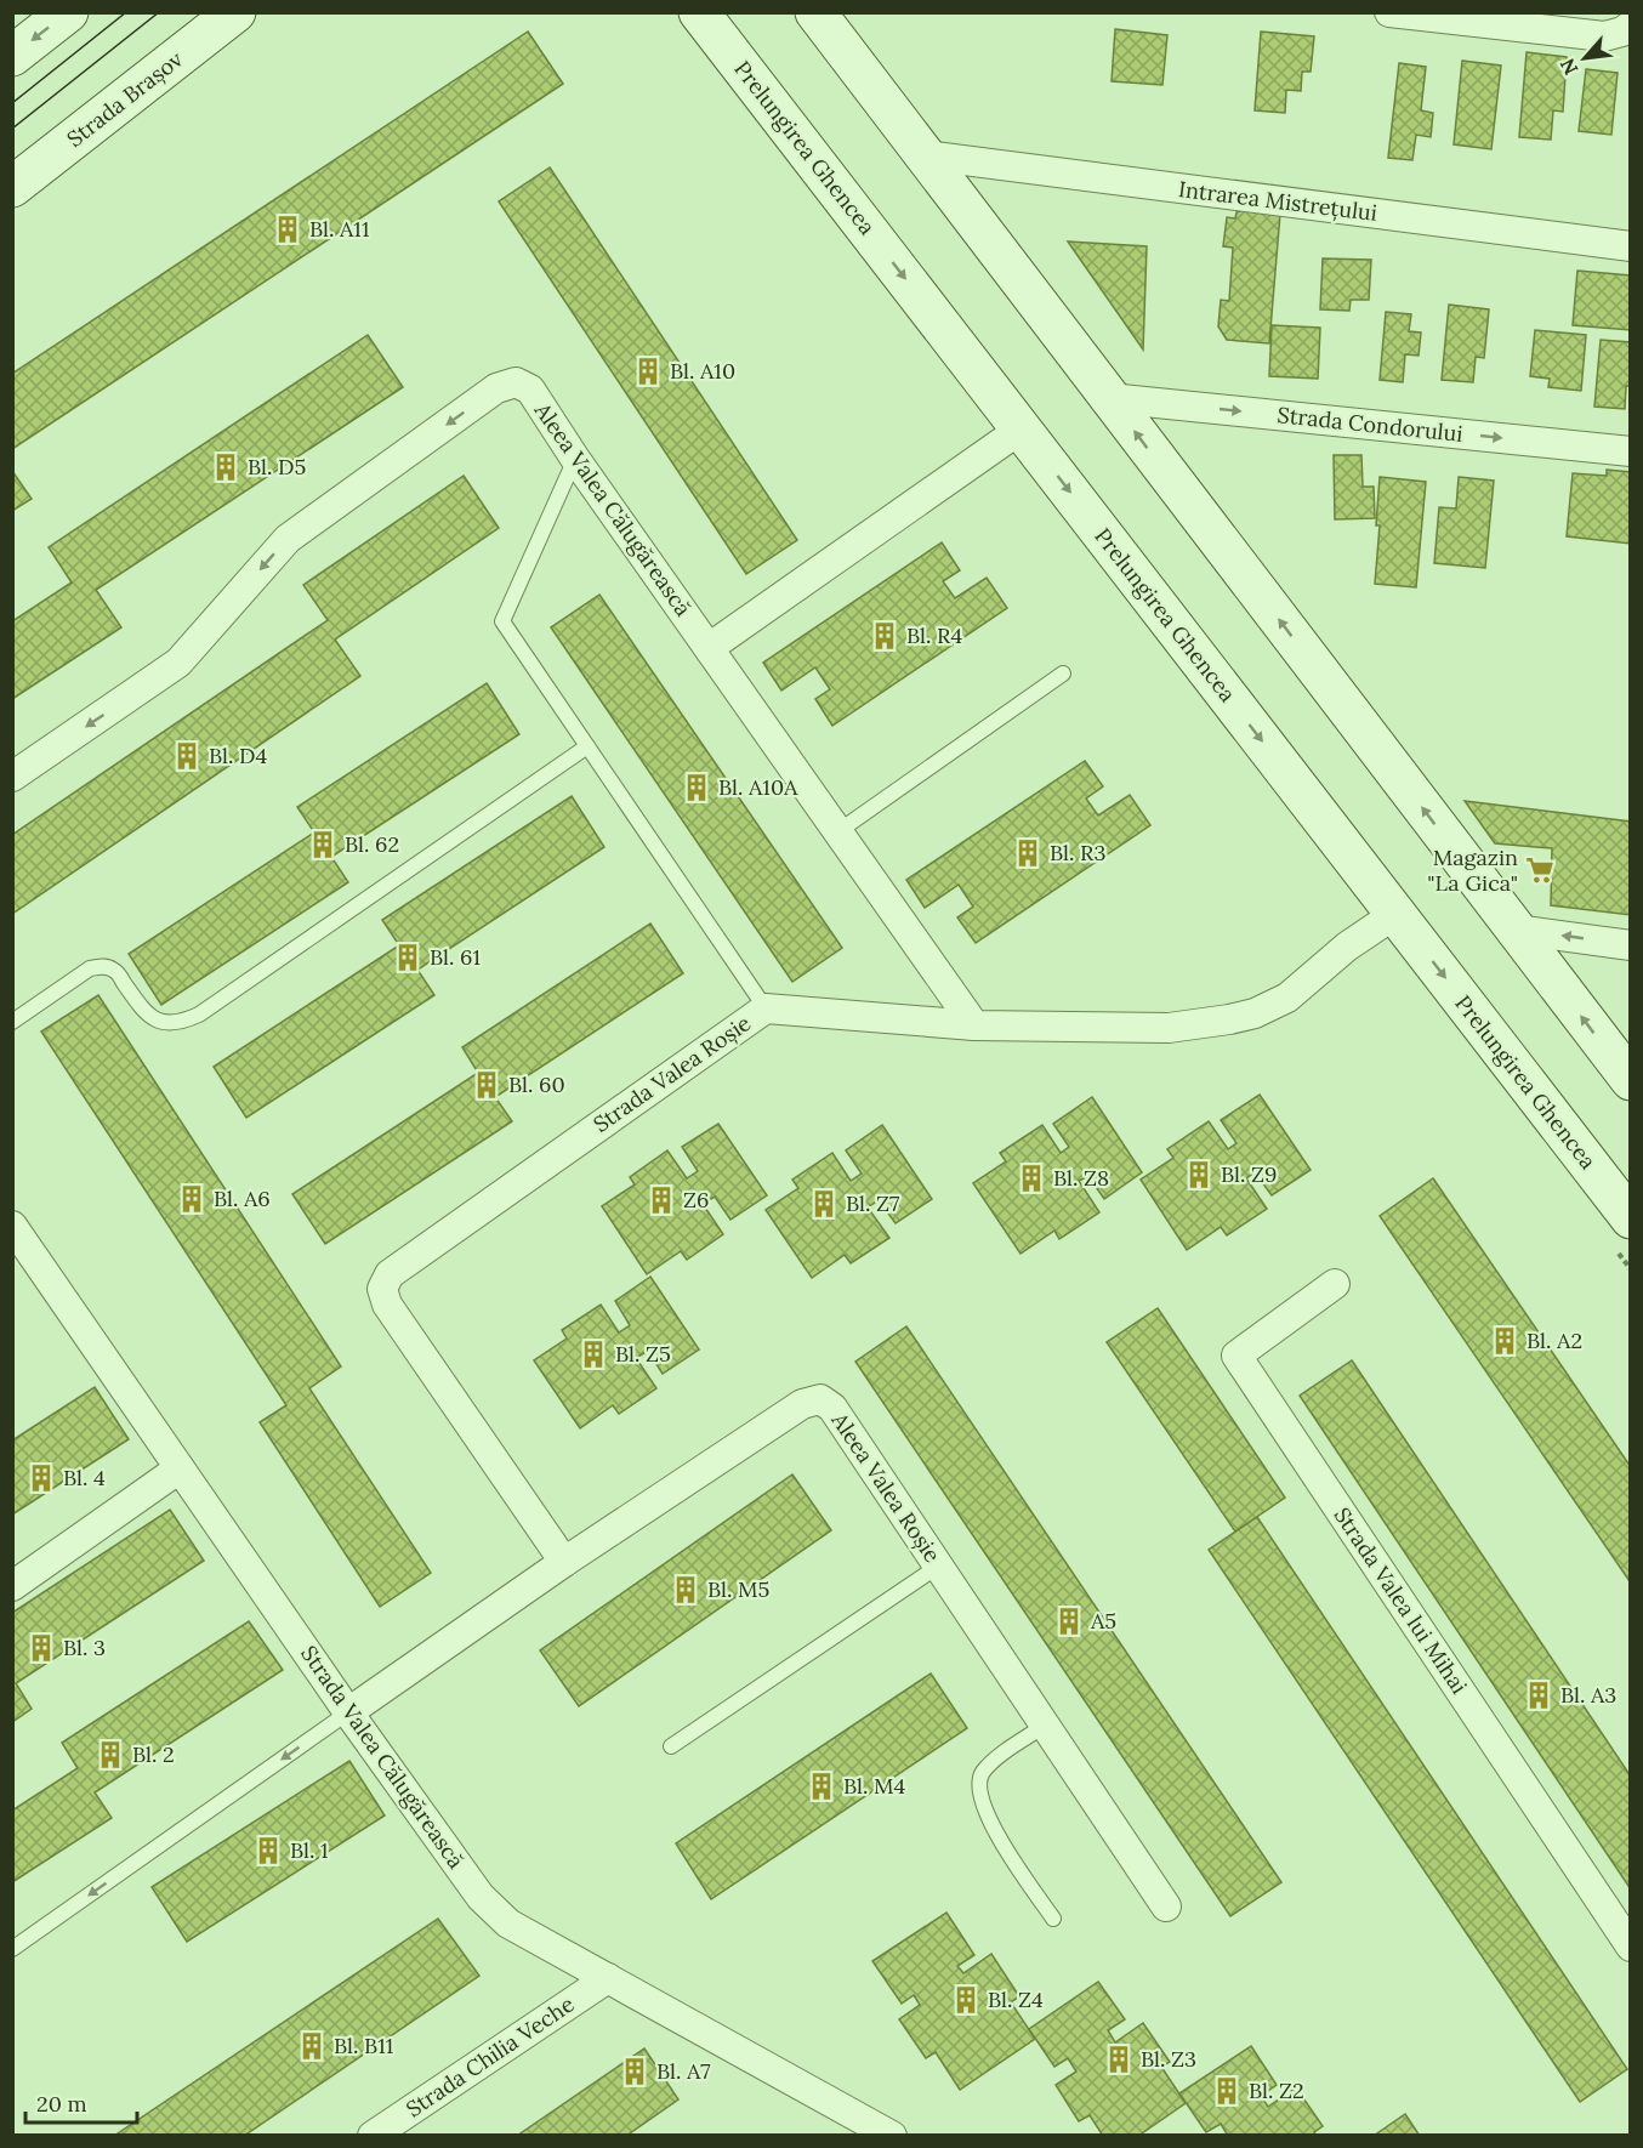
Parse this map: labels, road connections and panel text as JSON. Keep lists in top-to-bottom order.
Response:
{
  "streets": {
    "main road": ["Strada Brașov", "Prelungirea Ghencea"],
    "street": [
      "Intrarea Mistrețului",
      "Strada Condorului",
      "Aleea Valea Călugărească",
      "Strada Valea Roșie",
      "Aleea Valea Roșie",
      "Strada Valea lui Mihai",
      "Strada Valea Călugărească",
      "Strada Chilia Veche"
    ]
  },
  "crossings": [
    ["Prelungirea Ghencea", "Strada Valea Roșie"],
    ["Aleea Valea Călugărească", "Strada Valea Roșie"],
    ["Strada Valea Roșie", "Aleea Valea Roșie"],
    ["Aleea Valea Roșie", "Strada Valea Călugărească"],
    ["Strada Valea Călugărească", "Strada Chilia Veche"]
  ],
  "one_way": ["Strada Condorului", "Aleea Valea Călugărească"],
  "places": {
    "building": [
      "Bl. A11",
      "Bl. A10",
      "Bl. D5",
      "Bl. R4",
      "Bl. D4",
      "Bl. A10A",
      "Bl. 62",
      "Bl. R3",
      "Bl. 61",
      "Bl. 60",
      "Bl. Z9",
      "Bl. Z8",
      "Bl. A6",
      "Z6",
      "Bl. Z7",
      "Bl. A2",
      "Bl. Z5",
      "Bl. 4",
      "Bl. M5",
      "A5",
      "Bl. 3",
      "Bl. A3",
      "Bl. 2",
      "Bl. M4",
      "Bl. 1",
      "Bl. Z4",
      "Bl. B11",
      "Bl. Z3",
      "Bl. A7",
      "Bl. Z2"
    ],
    "supermarket": ["Magazin \"La Gica\""]
  },
  "scale_bar": "20 m",
  "north": "bottom left"
}
